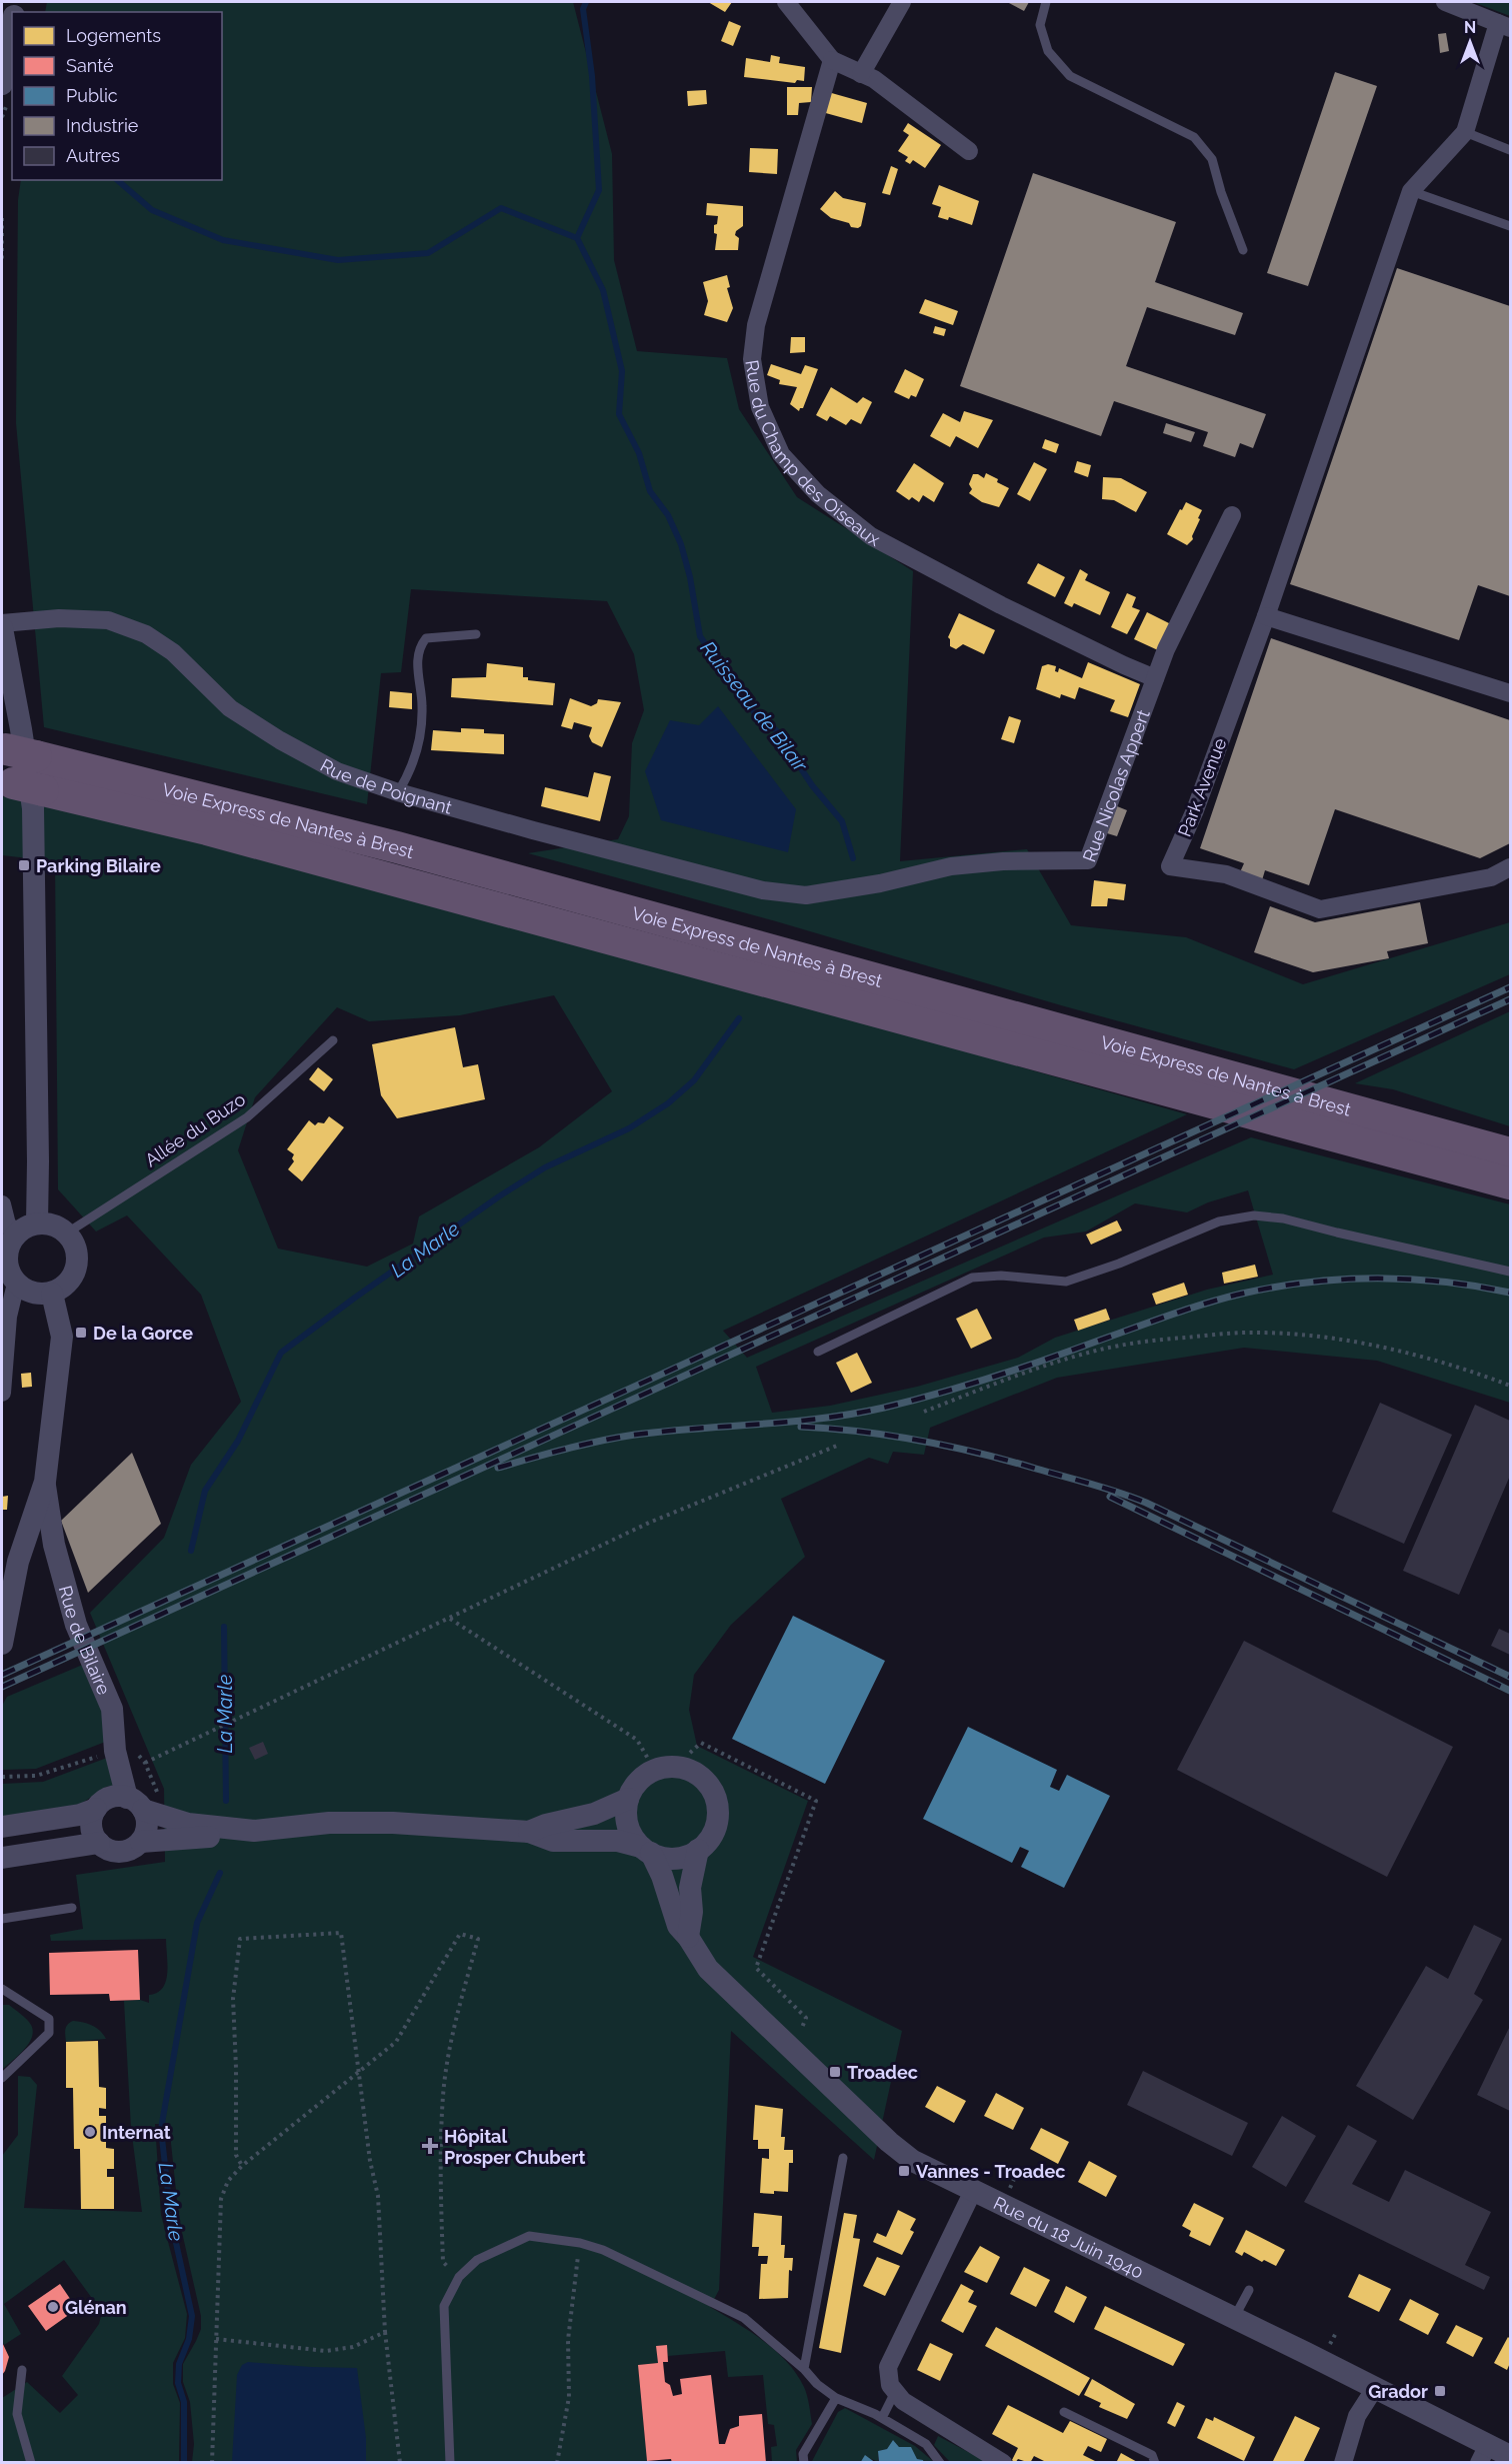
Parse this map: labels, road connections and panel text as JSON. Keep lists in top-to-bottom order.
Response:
{
  "streets": {
    "highway": ["Voie Express de Nantes à Brest"],
    "street": [
      "Rue du Champ des Oiseaux",
      "Rue Nicolas Appert",
      "Rue de Poignant",
      "Park Avenue",
      "Rue de Bilaire",
      "Rue du 18 Juin 1940"
    ],
    "lane": ["Allée du Buzo"]
  },
  "crossings": [
    ["Rue du Champ des Oiseaux", "Rue Nicolas Appert"],
    ["Rue Nicolas Appert", "Rue de Poignant"],
    ["Allée du Buzo", "Rue de Bilaire"]
  ],
  "water": ["Ruisseau de Bilair", "La Marle"],
  "places": {
    "transit": [
      "Parking Bilaire",
      "De la Gorce",
      "Troadec",
      "Vannes - Troadec",
      "Grador"
    ],
    "other": ["Internat", "Glénan"],
    "health": ["Hôpital Prosper Chubert"]
  },
  "legend": [
    "Logements",
    "Santé",
    "Public",
    "Industrie",
    "Autres"
  ],
  "north": "top"
}
